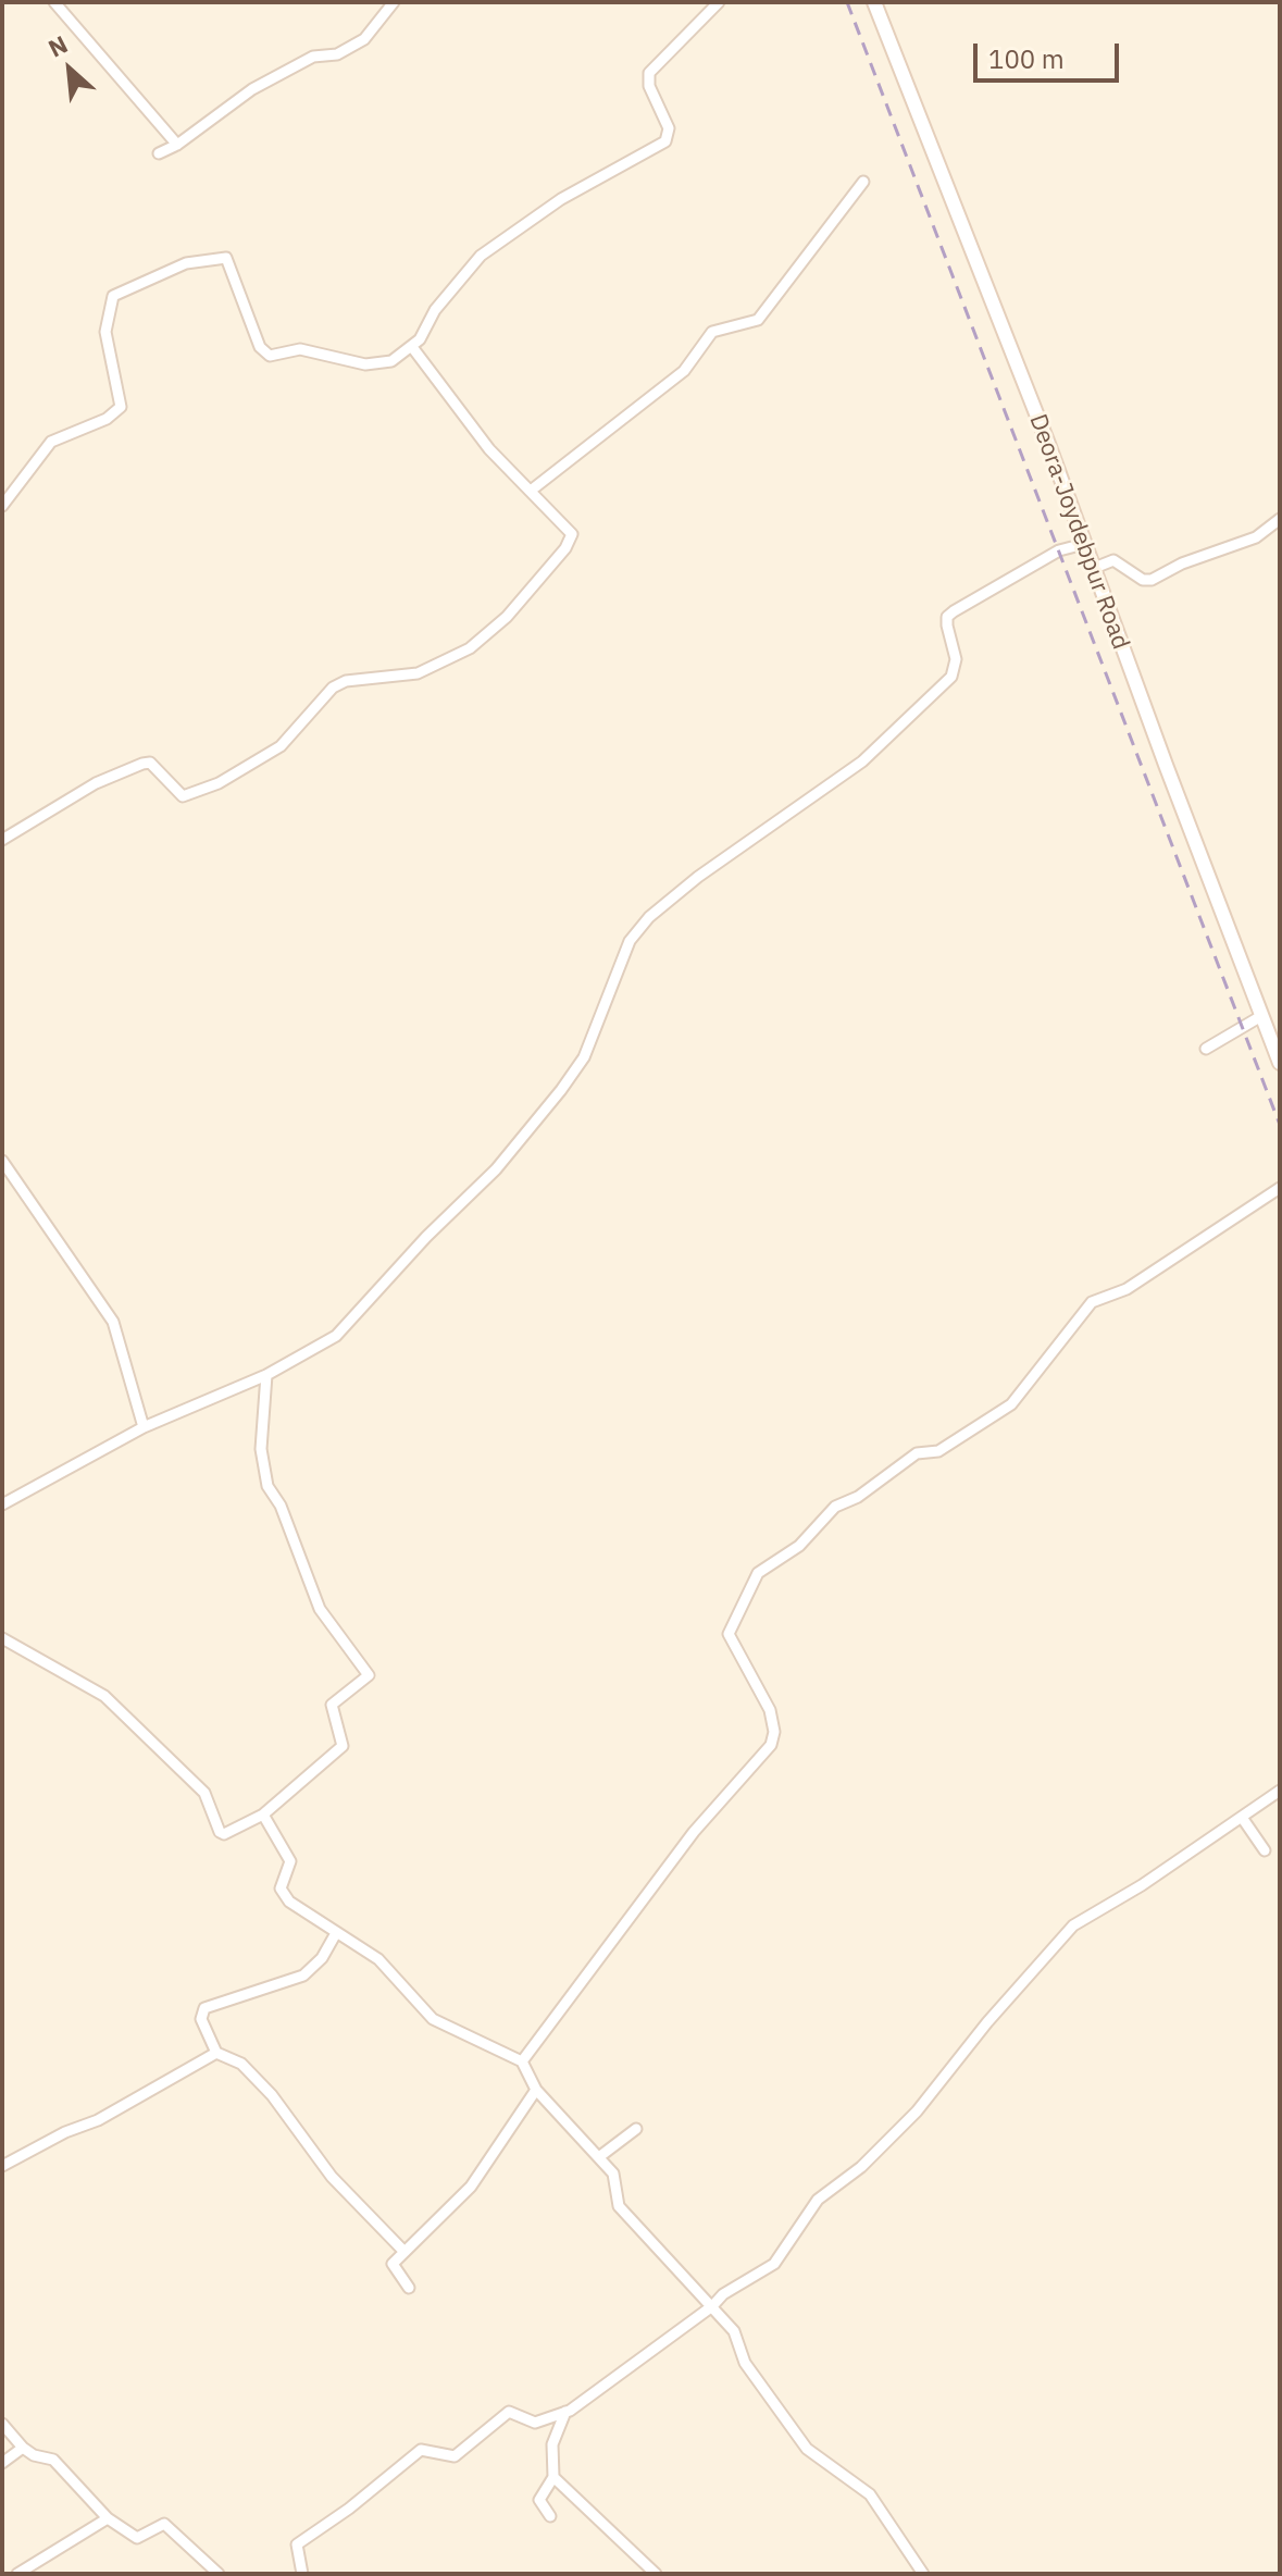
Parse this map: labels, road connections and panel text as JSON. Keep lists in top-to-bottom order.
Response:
{
  "streets": {
    "street": ["Deora-Joydebpur Road"]
  },
  "scale_bar": "100 m",
  "north": "top left"
}
